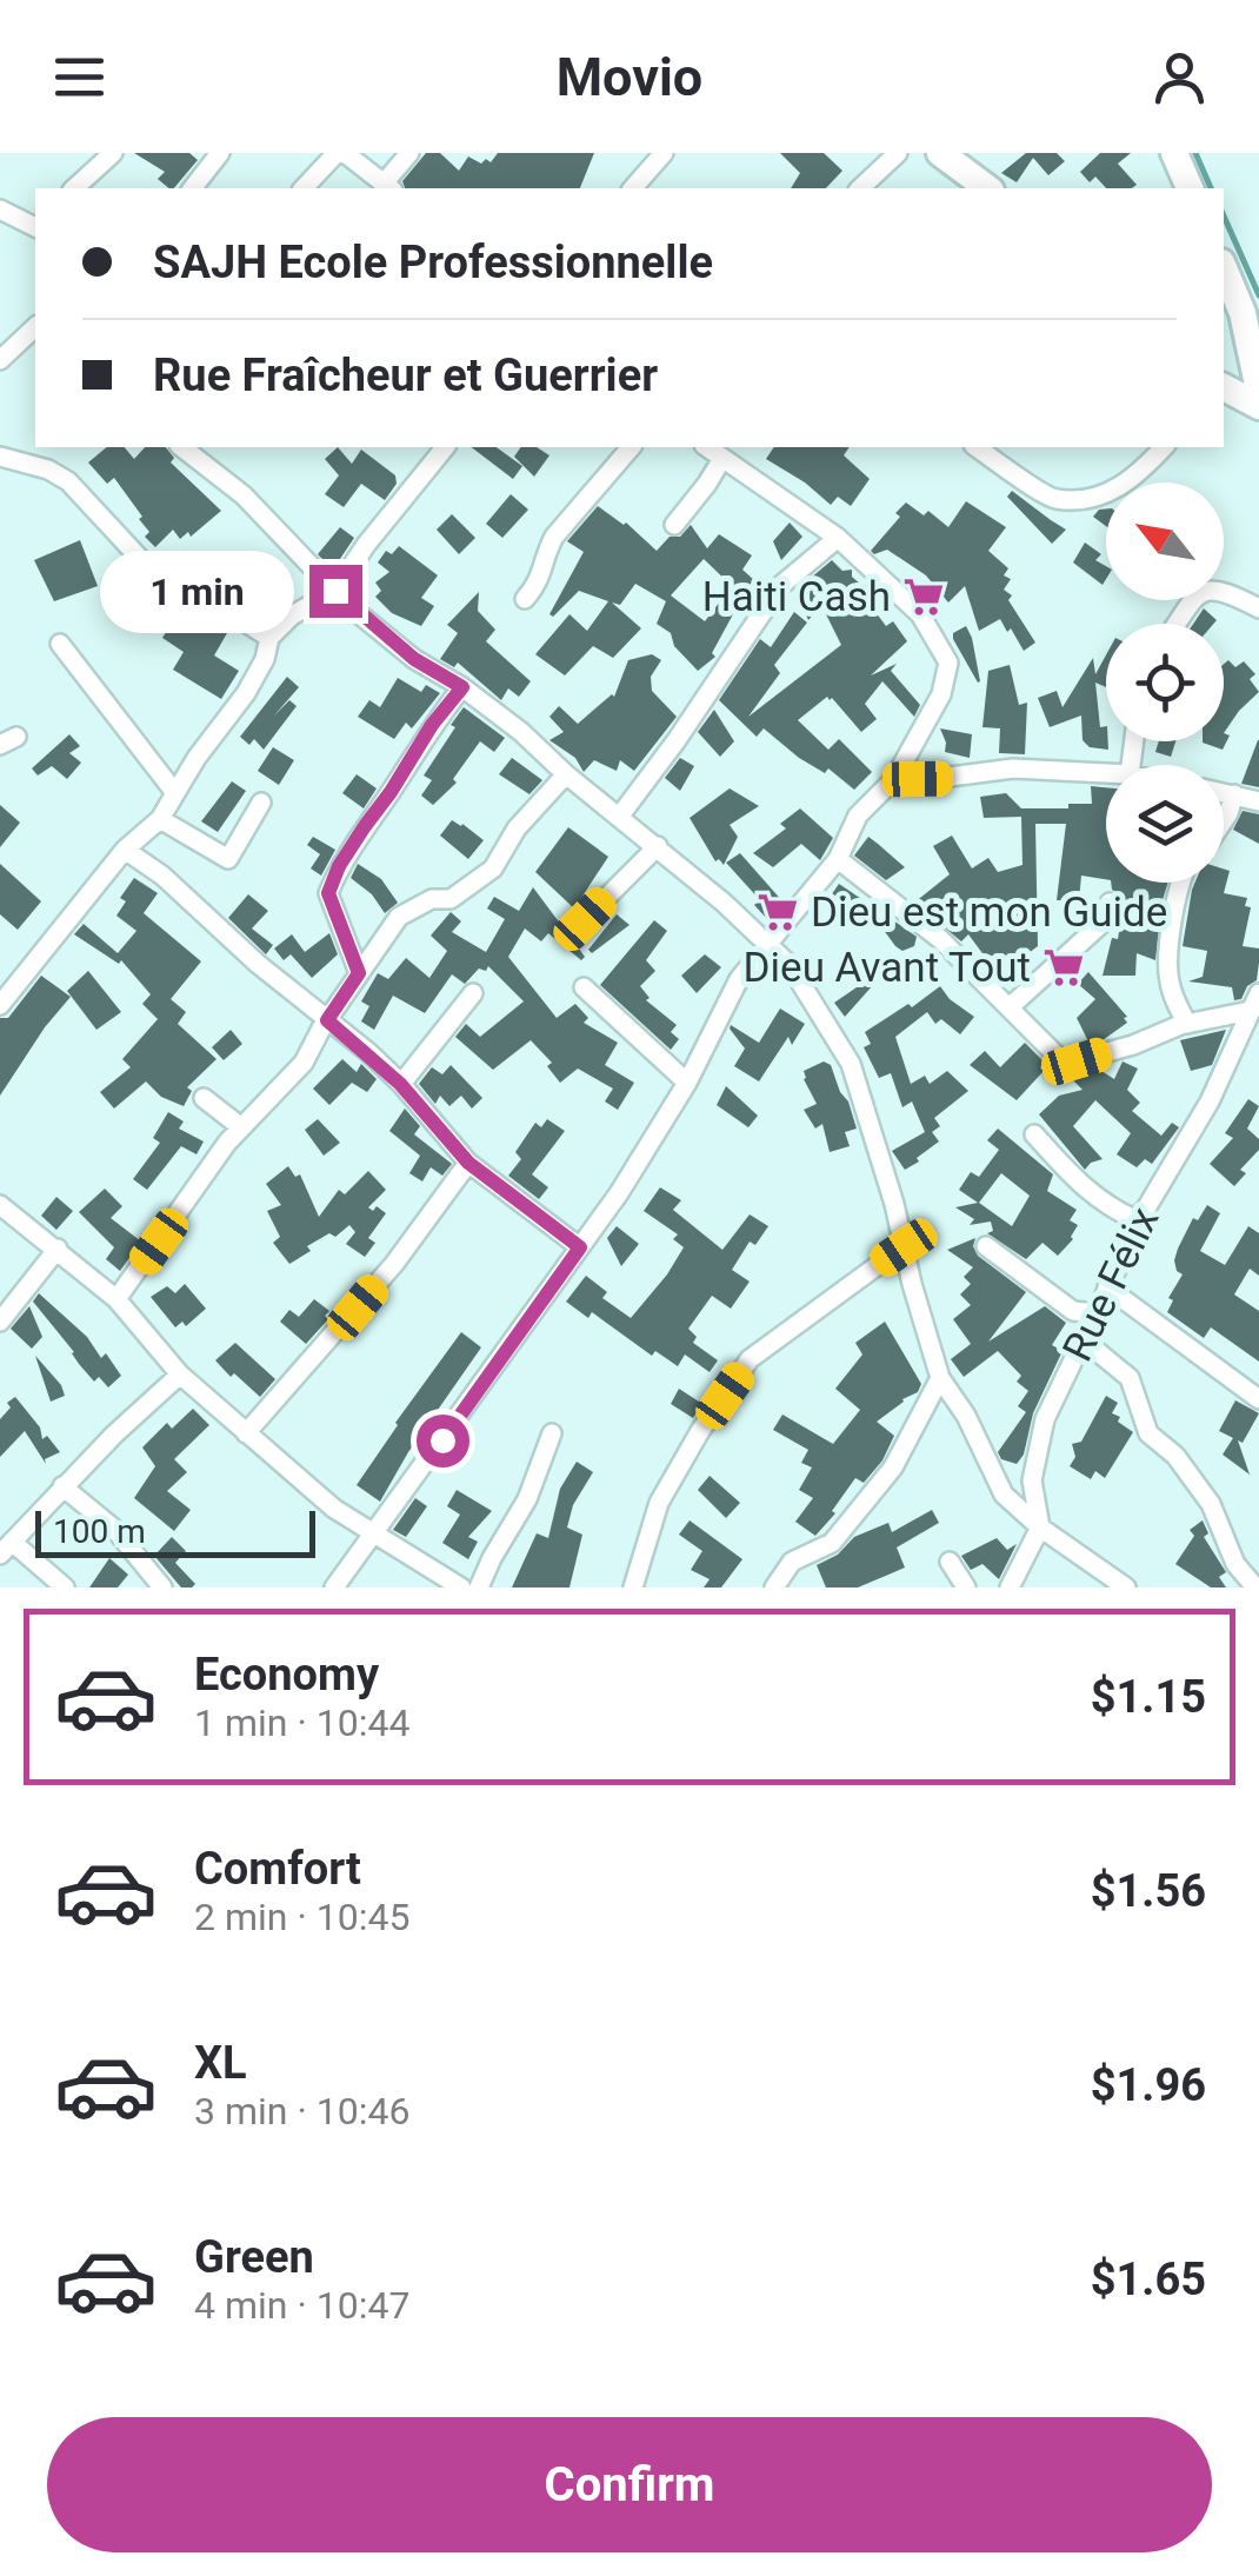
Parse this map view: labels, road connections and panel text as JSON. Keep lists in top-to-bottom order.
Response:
{
  "streets": {
    "street": ["Rue Félix"]
  },
  "places": {
    "supermarket": ["Haiti Cash", "Dieu est mon Guide", "Dieu Avant Tout"]
  },
  "scale_bar": "100 m",
  "north": "top left",
  "page": {
    "header": "Movio",
    "banner": ["SAJH Ecole Professionnelle", "Rue Fraîcheur et Guerrier"],
    "bubble": "1 min",
    "scale": "100 m",
    "list": [
      {
        "name": "Economy",
        "note": "1 min · 10:44",
        "value": "$1.15"
      },
      {
        "name": "Comfort",
        "note": "2 min · 10:45",
        "value": "$1.56"
      },
      {
        "name": "XL",
        "note": "3 min · 10:46",
        "value": "$1.96"
      },
      {
        "name": "Green",
        "note": "4 min · 10:47",
        "value": "$1.65"
      }
    ],
    "buttons": "Confirm"
  }
}
